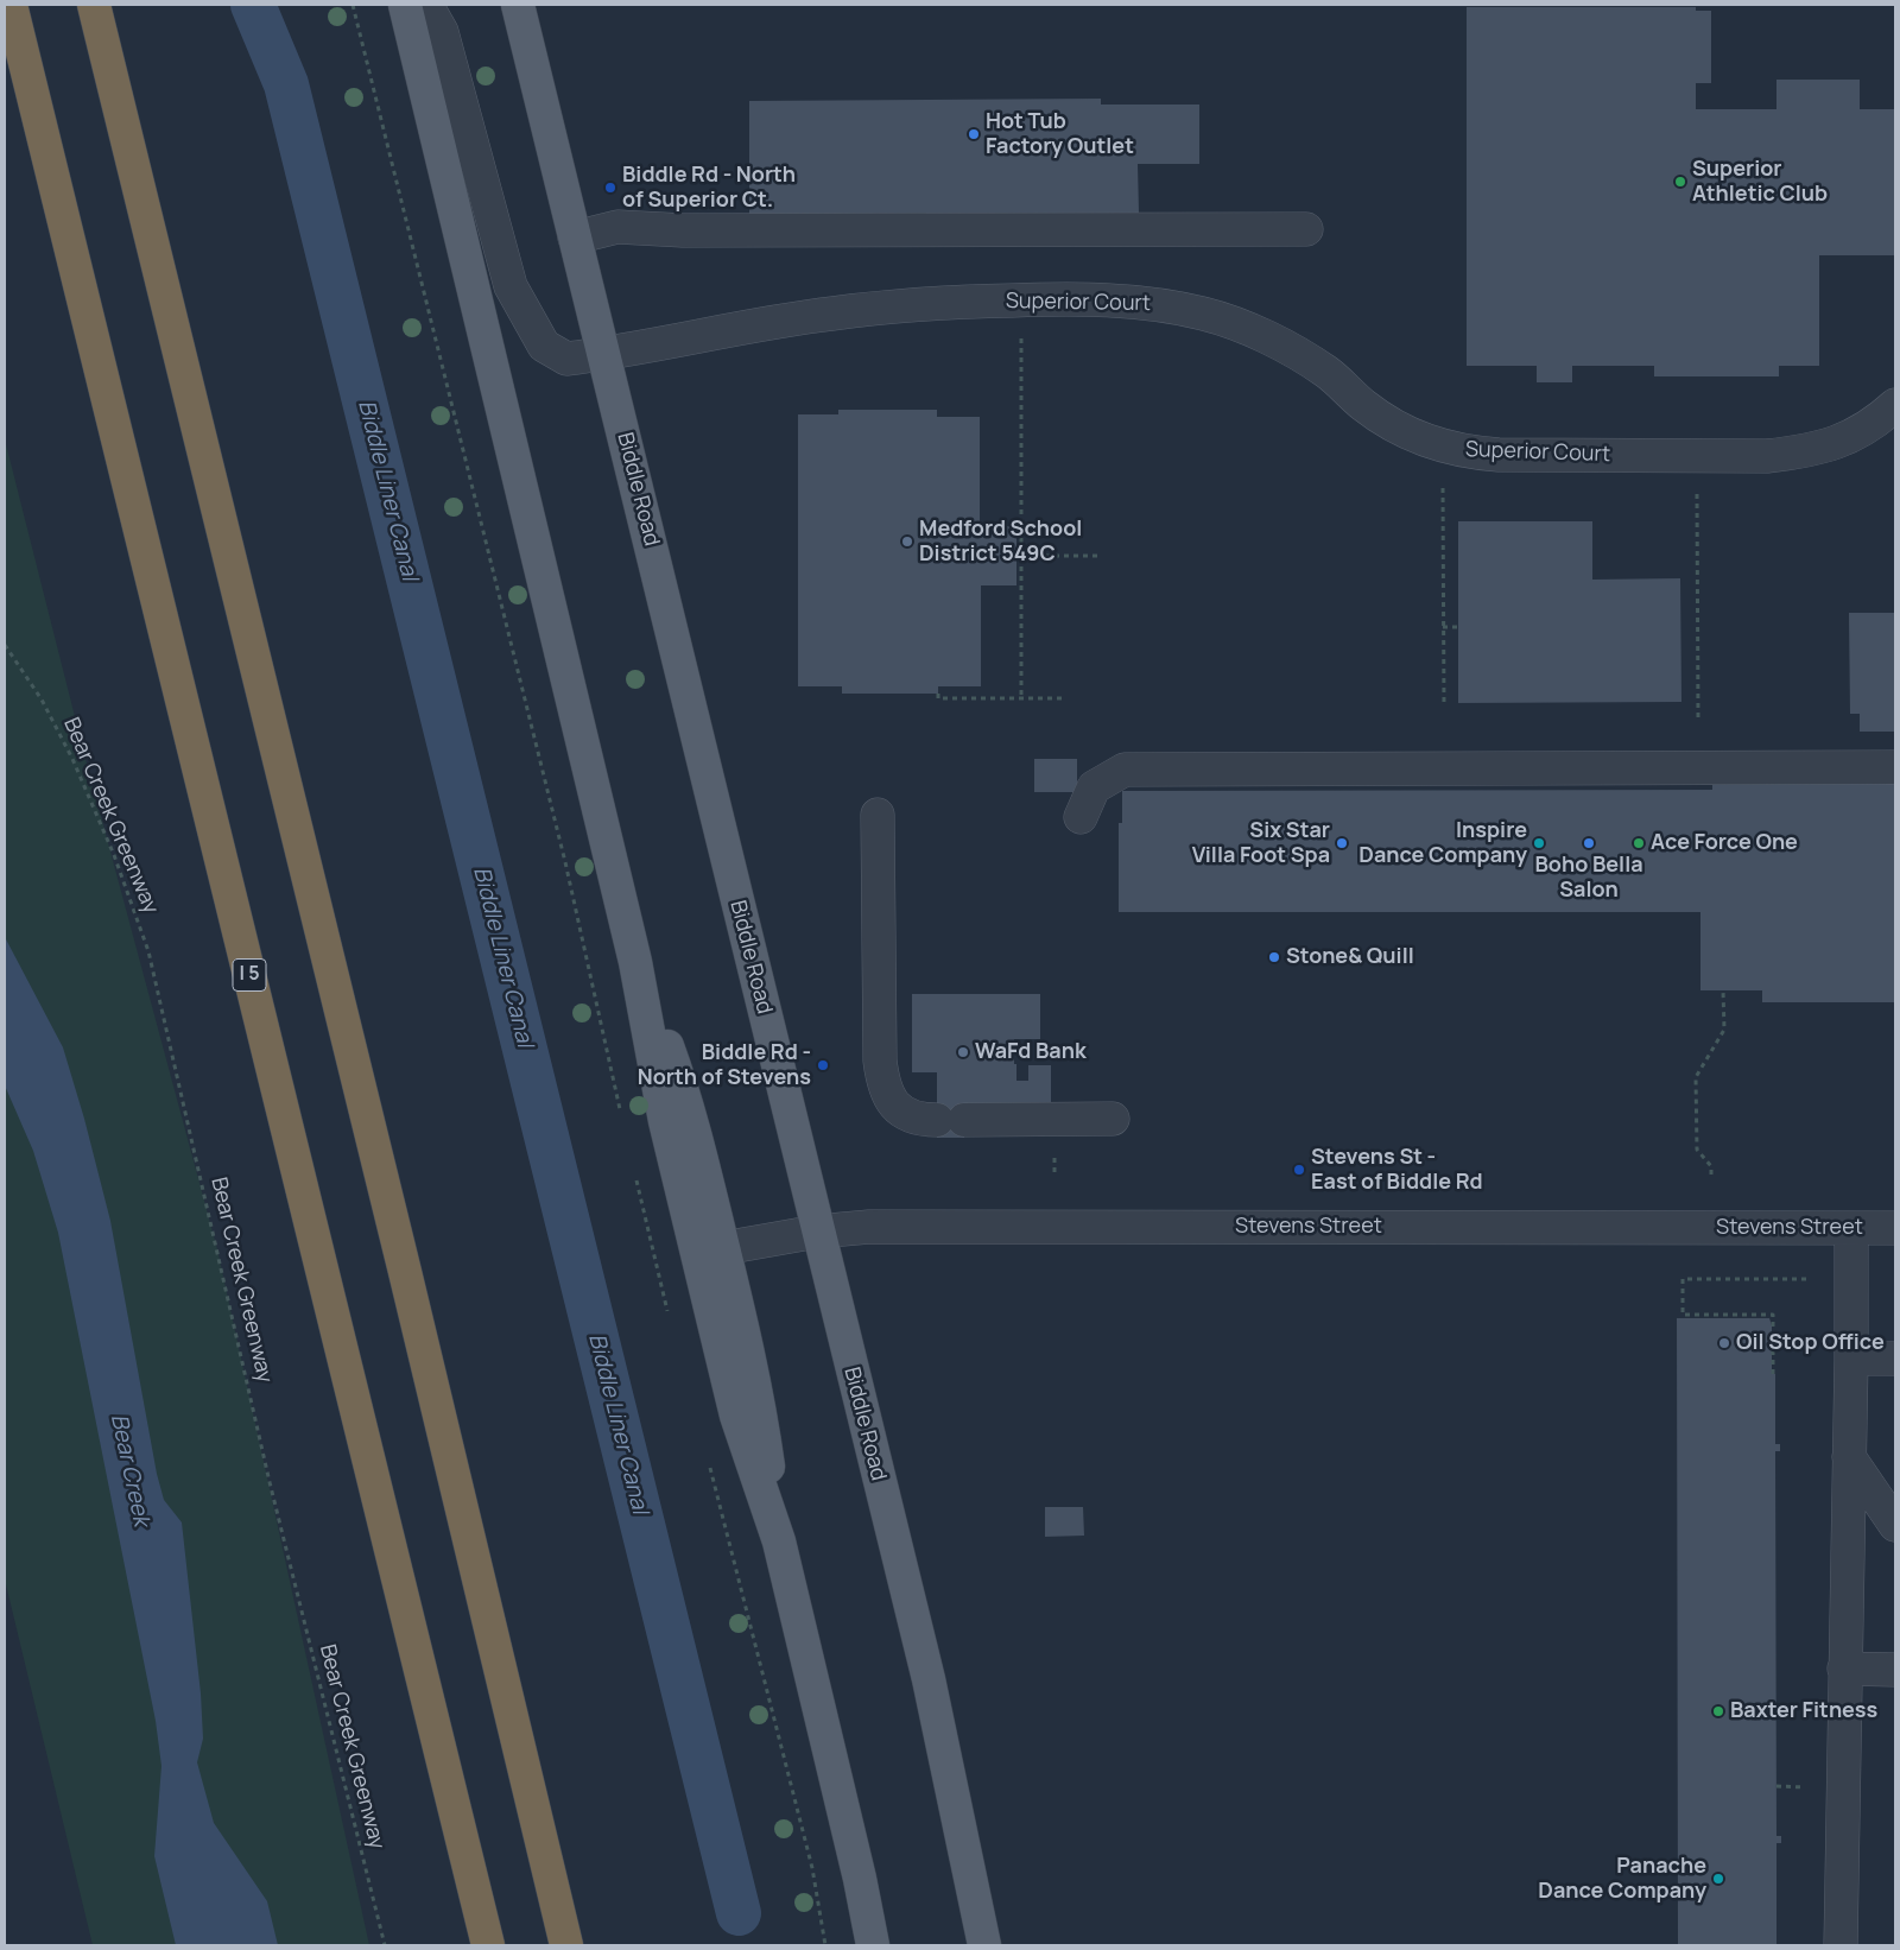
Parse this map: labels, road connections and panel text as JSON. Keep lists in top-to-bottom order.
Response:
{
  "streets": {
    "highway": ["I 5"],
    "main road": ["Biddle Road"],
    "street": ["Superior Court", "Stevens Street"],
    "path": ["Bear Creek Greenway"]
  },
  "crossings": [
    ["Superior Court", "Biddle Road"],
    ["Biddle Road", "Stevens Street"]
  ],
  "water": ["Biddle Liner Canal", "Bear Creek"],
  "places": [
    "Hot Tub Factory Outlet",
    "Superior Athletic Club",
    "Biddle Rd - North of Superior Ct.",
    "Medford School District 549C",
    "Six Star Villa Foot Spa",
    "Inspire Dance Company",
    "Boho Bella Salon",
    "Ace Force One",
    "Stone& Quill",
    "WaFd Bank",
    "Biddle Rd - North of Stevens",
    "Stevens St - East of Biddle Rd",
    "Oil Stop Office",
    "Baxter Fitness",
    "Panache Dance Company"
  ]
}
